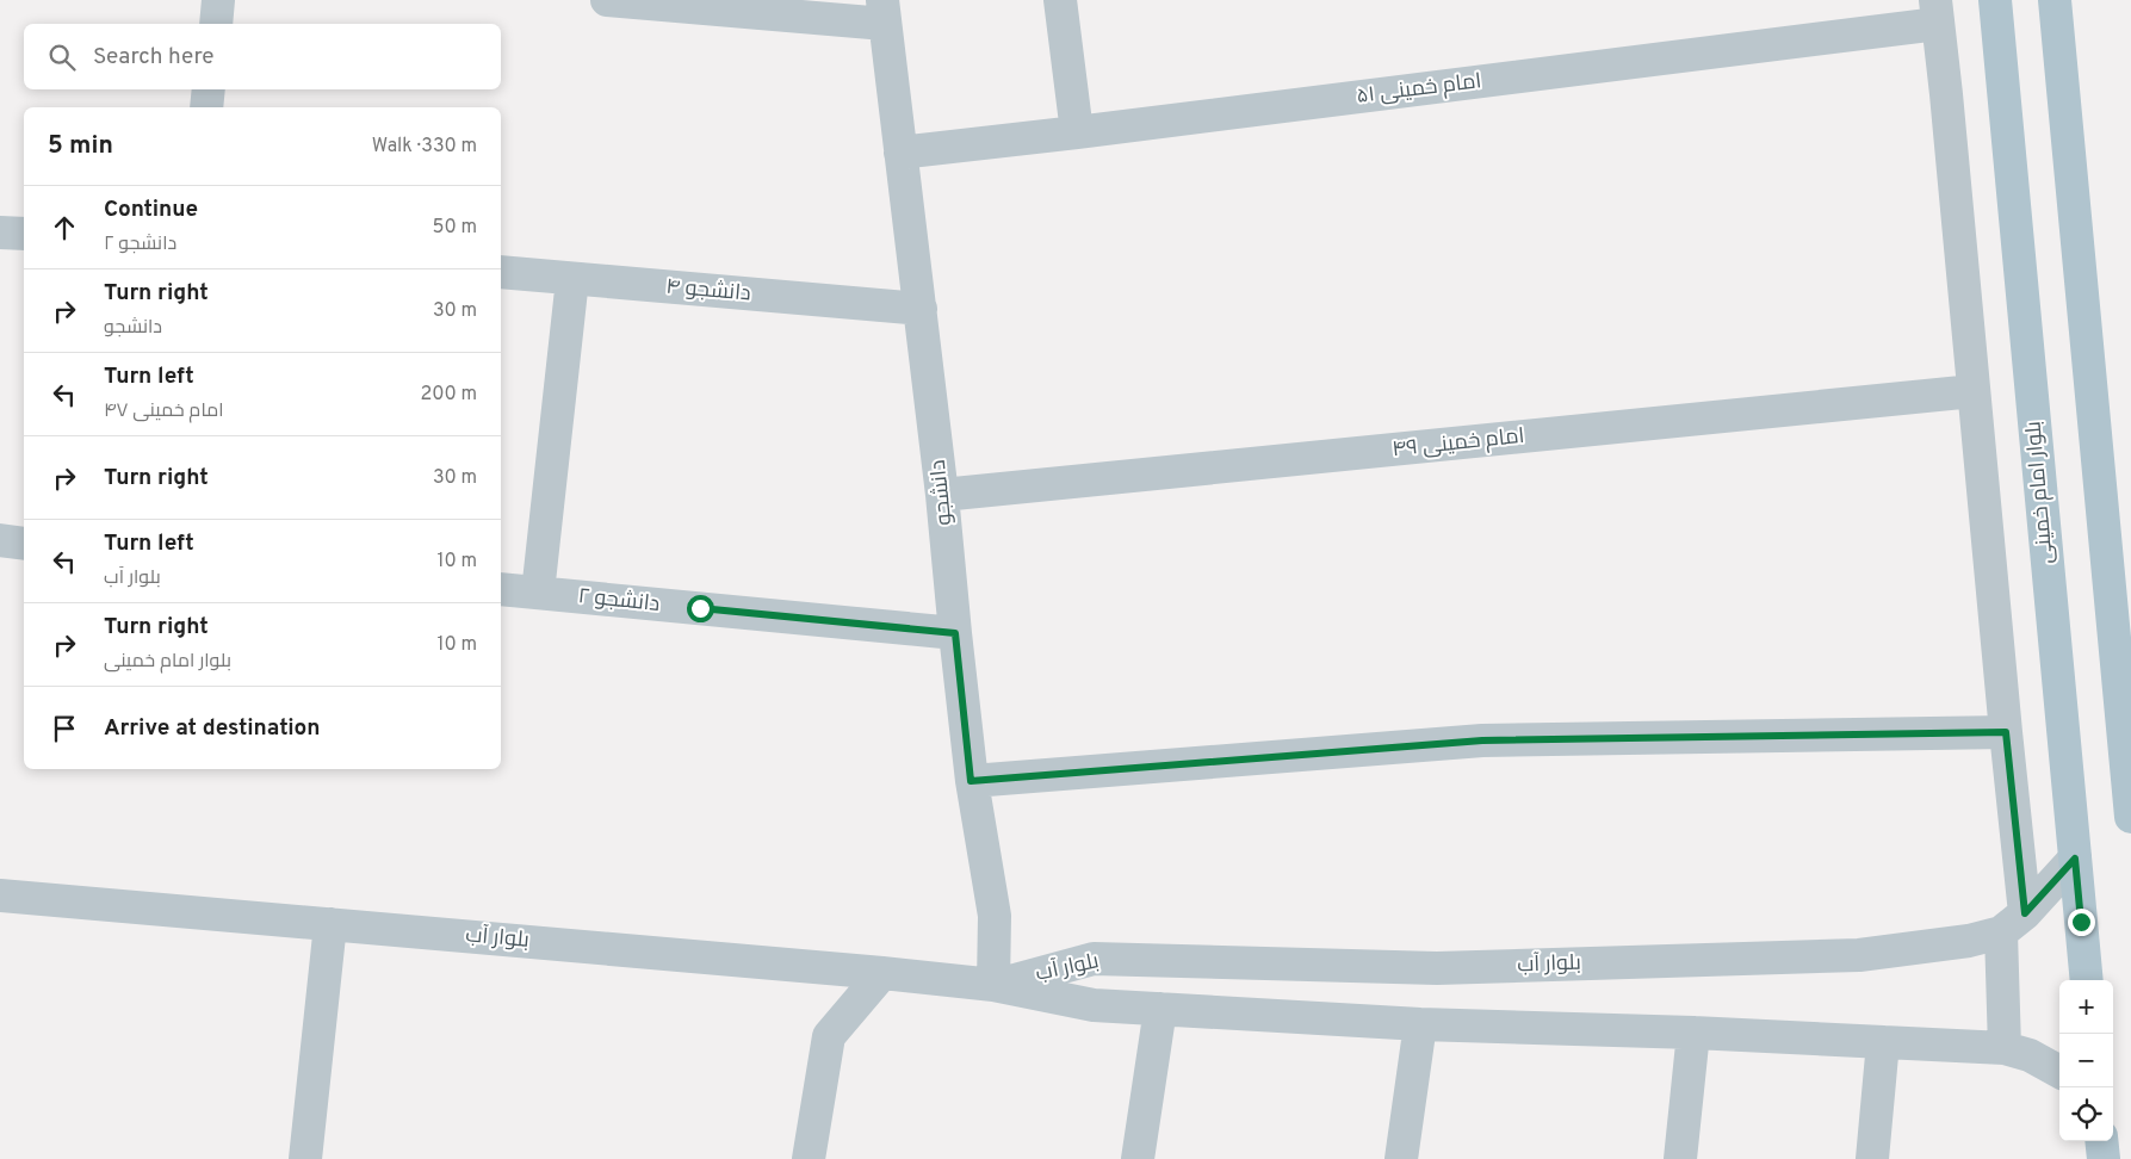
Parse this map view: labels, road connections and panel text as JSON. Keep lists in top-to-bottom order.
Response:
{
  "streets": {
    "main road": ["بلوار امام خمینی"],
    "street": [
      "امام خمینی ۵۱",
      "دانشجو ۴",
      "امام خمینی ۴۹",
      "دانشجو",
      "دانشجو ۲",
      "بلوار آب"
    ]
  },
  "crossings": [
    ["امام خمینی ۵۱", "دانشجو"],
    ["دانشجو ۴", "دانشجو"],
    ["امام خمینی ۴۹", "دانشجو"],
    ["دانشجو", "دانشجو ۲"],
    ["دانشجو", "بلوار آب"]
  ],
  "page": {
    "search": "Search here",
    "heading": ["5 min", "Walk · 330 m"],
    "list": [
      ["Continue", "دانشجو ۲", "50 m"],
      ["Turn right", "دانشجو", "30 m"],
      ["Turn left", "امام خمینی ۴۷", "200 m"],
      ["Turn right", "30 m"],
      ["Turn left", "بلوار آب", "10 m"],
      ["Turn right", "بلوار امام خمینی", "10 m"],
      "Arrive at destination"
    ],
    "map_buttons": ["+", "−"]
  }
}
